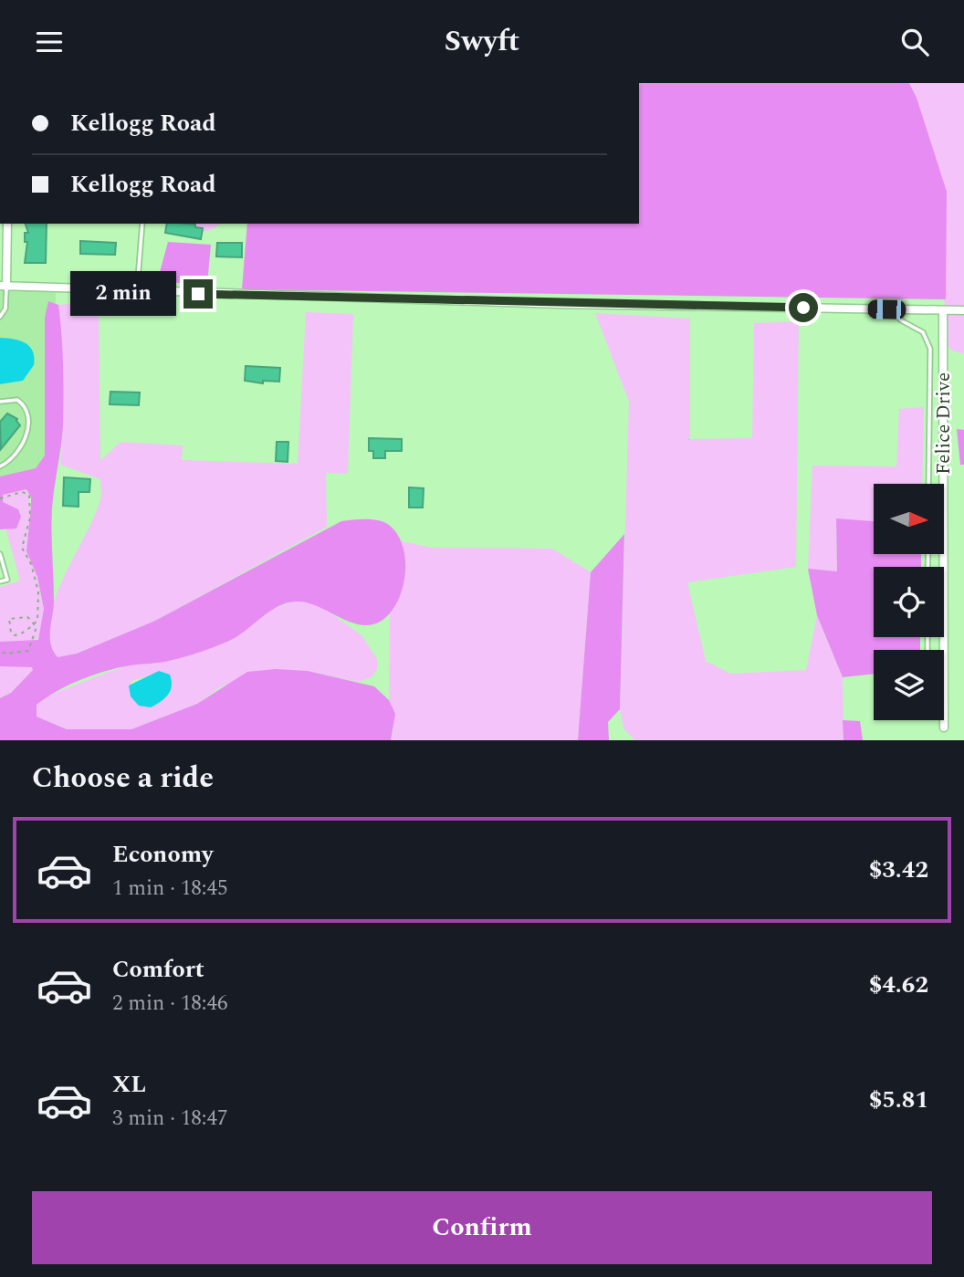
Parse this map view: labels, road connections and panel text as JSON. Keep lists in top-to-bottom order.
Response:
{
  "streets": {
    "street": ["Felice Drive"]
  },
  "north": "right",
  "page": {
    "header": "Swyft",
    "banner": ["Kellogg Road", "Kellogg Road"],
    "bubble": "2 min",
    "heading": "Choose a ride",
    "list": [
      {
        "name": "Economy",
        "note": "1 min · 18:45",
        "value": "$3.42"
      },
      {
        "name": "Comfort",
        "note": "2 min · 18:46",
        "value": "$4.62"
      },
      {
        "name": "XL",
        "note": "3 min · 18:47",
        "value": "$5.81"
      }
    ],
    "buttons": "Confirm"
  }
}
